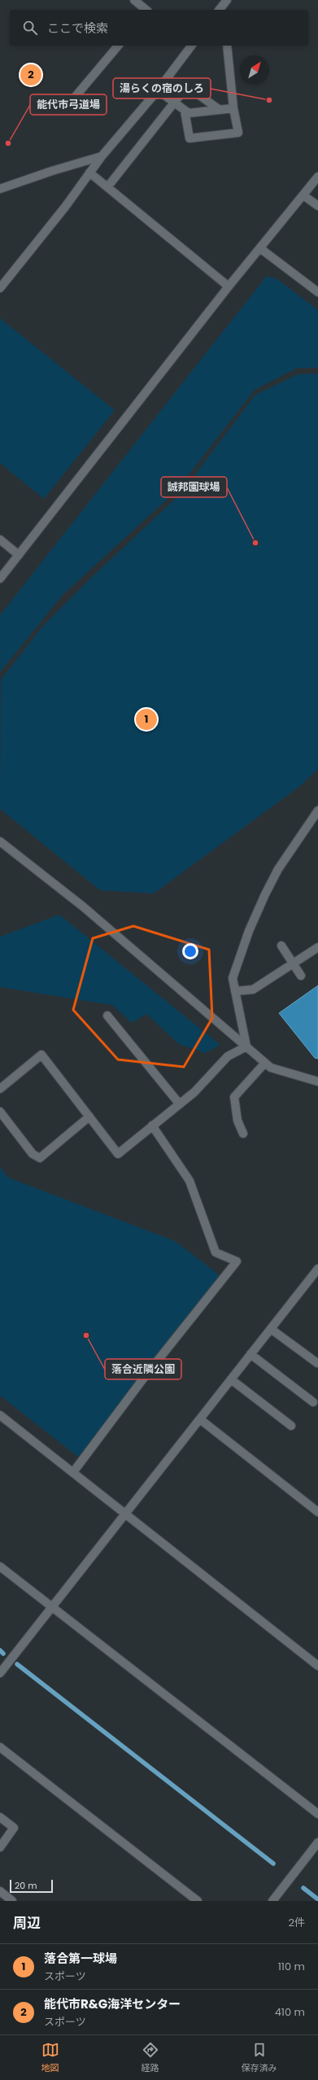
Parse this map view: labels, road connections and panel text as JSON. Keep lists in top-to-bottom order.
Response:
{
  "places": [
    "湯らくの宿のしろ",
    "能代市弓道場",
    "誠邦園球場",
    "落合近隣公園"
  ],
  "scale_bar": "20 m",
  "north": "top right",
  "page": {
    "search": "ここで検索",
    "pins": ["2", "1"],
    "scale": "20 m",
    "heading": ["周辺", "2件"],
    "list": [
      {
        "mark": "1",
        "name": "落合第一球場",
        "note": "スポーツ",
        "value": "110 m"
      },
      {
        "mark": "2",
        "name": "能代市R&G海洋センター",
        "note": "スポーツ",
        "value": "410 m"
      }
    ],
    "nav": ["地図", "経路", "保存済み"]
  }
}
